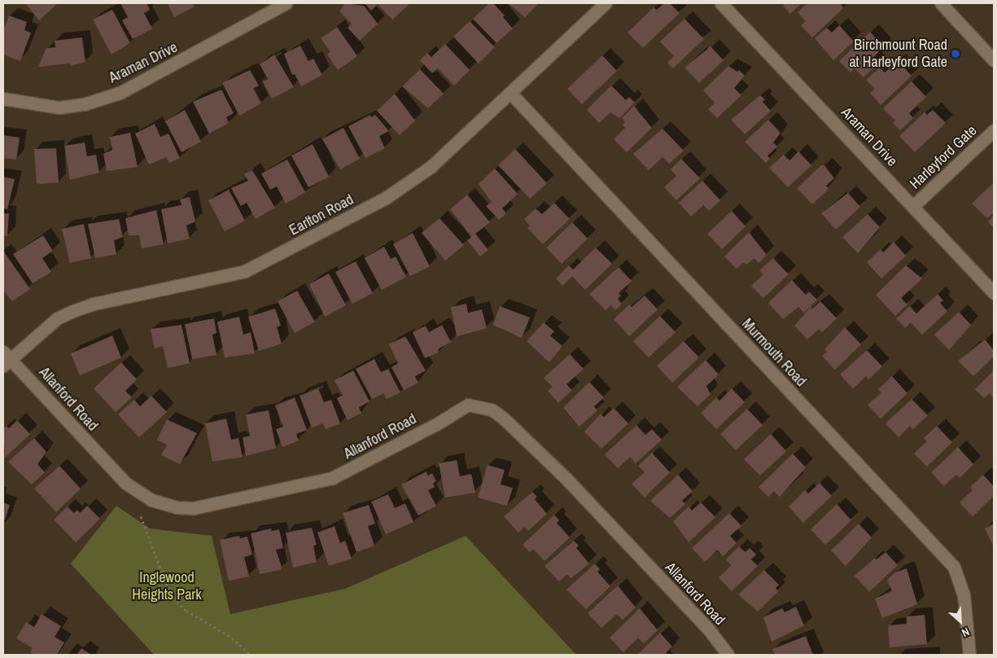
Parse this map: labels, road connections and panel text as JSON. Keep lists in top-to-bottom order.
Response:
{
  "streets": {
    "street": [
      "Araman Drive",
      "Harleyford Gate",
      "Earlton Road",
      "Murmouth Road",
      "Allanford Road"
    ]
  },
  "crossings": [
    ["Araman Drive", "Harleyford Gate"],
    ["Earlton Road", "Murmouth Road"],
    ["Earlton Road", "Allanford Road"]
  ],
  "parks": ["Inglewood Heights Park"],
  "places": ["Birchmount Road at Harleyford Gate"],
  "north": "bottom right"
}
